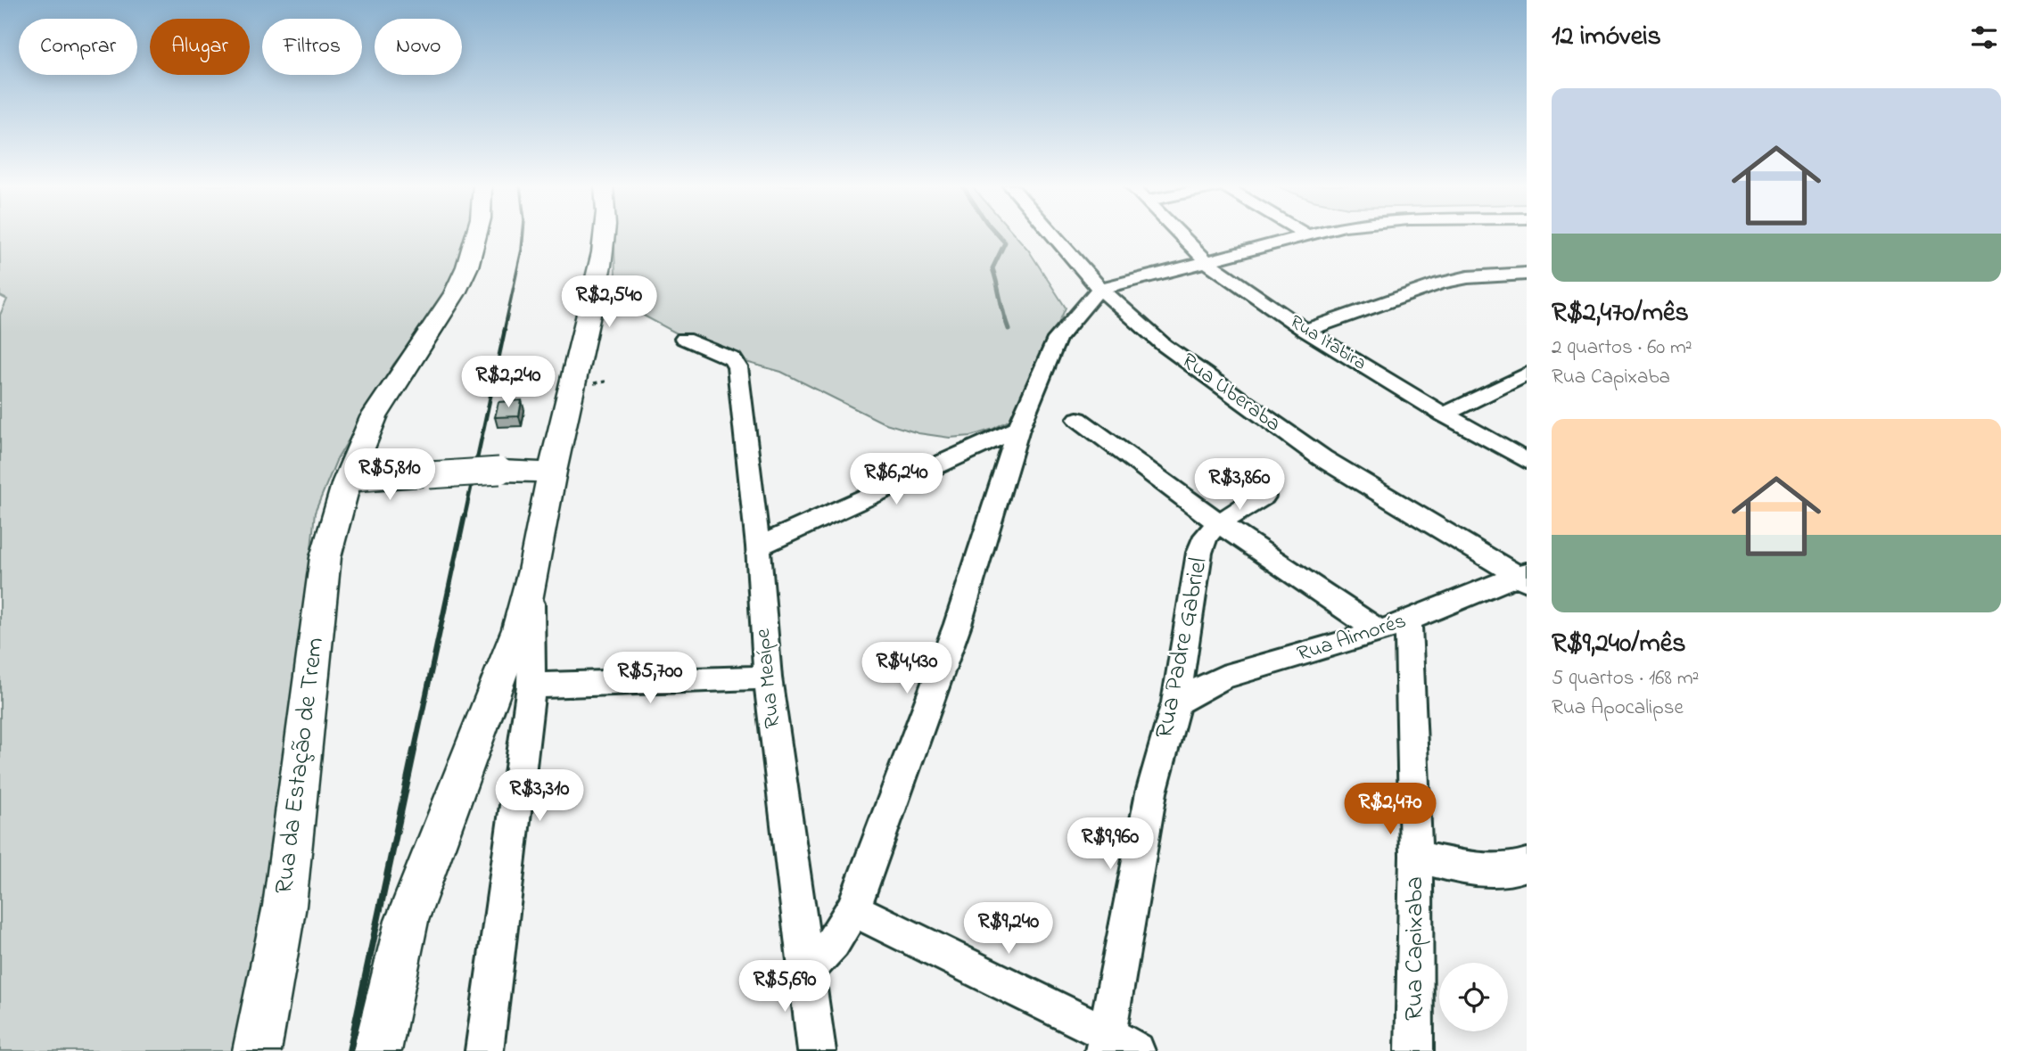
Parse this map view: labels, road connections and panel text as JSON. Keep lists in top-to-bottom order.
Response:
{
  "streets": {
    "street": [
      "Rua Itabira",
      "Rua Uberaba",
      "Rua Aimorés",
      "Rua Padre Gabriel",
      "Rua Meaípe",
      "Rua da Estação de Trem",
      "Rua Capixaba"
    ]
  },
  "crossings": [
    ["Rua Uberaba", "Rua Aimorés"],
    ["Rua Aimorés", "Rua Padre Gabriel"],
    ["Rua Aimorés", "Rua Capixaba"]
  ],
  "page": {
    "heading": "12 imóveis",
    "chip": [
      "Comprar",
      "Alugar",
      "Filtros",
      "Novo"
    ],
    "list": [
      {
        "name": "R$2,470/mês",
        "note": "2 quartos · 60 m² · Rua Capixaba"
      },
      {
        "name": "R$9,240/mês",
        "note": "5 quartos · 168 m² · Rua Apocalipse"
      }
    ],
    "price": [
      "R$2,540",
      "R$2,240",
      "R$5,810",
      "R$6,240",
      "R$3,860",
      "R$4,430",
      "R$5,700",
      "R$3,310",
      "R$2,470",
      "R$9,960",
      "R$9,240",
      "R$5,690"
    ]
  }
}
